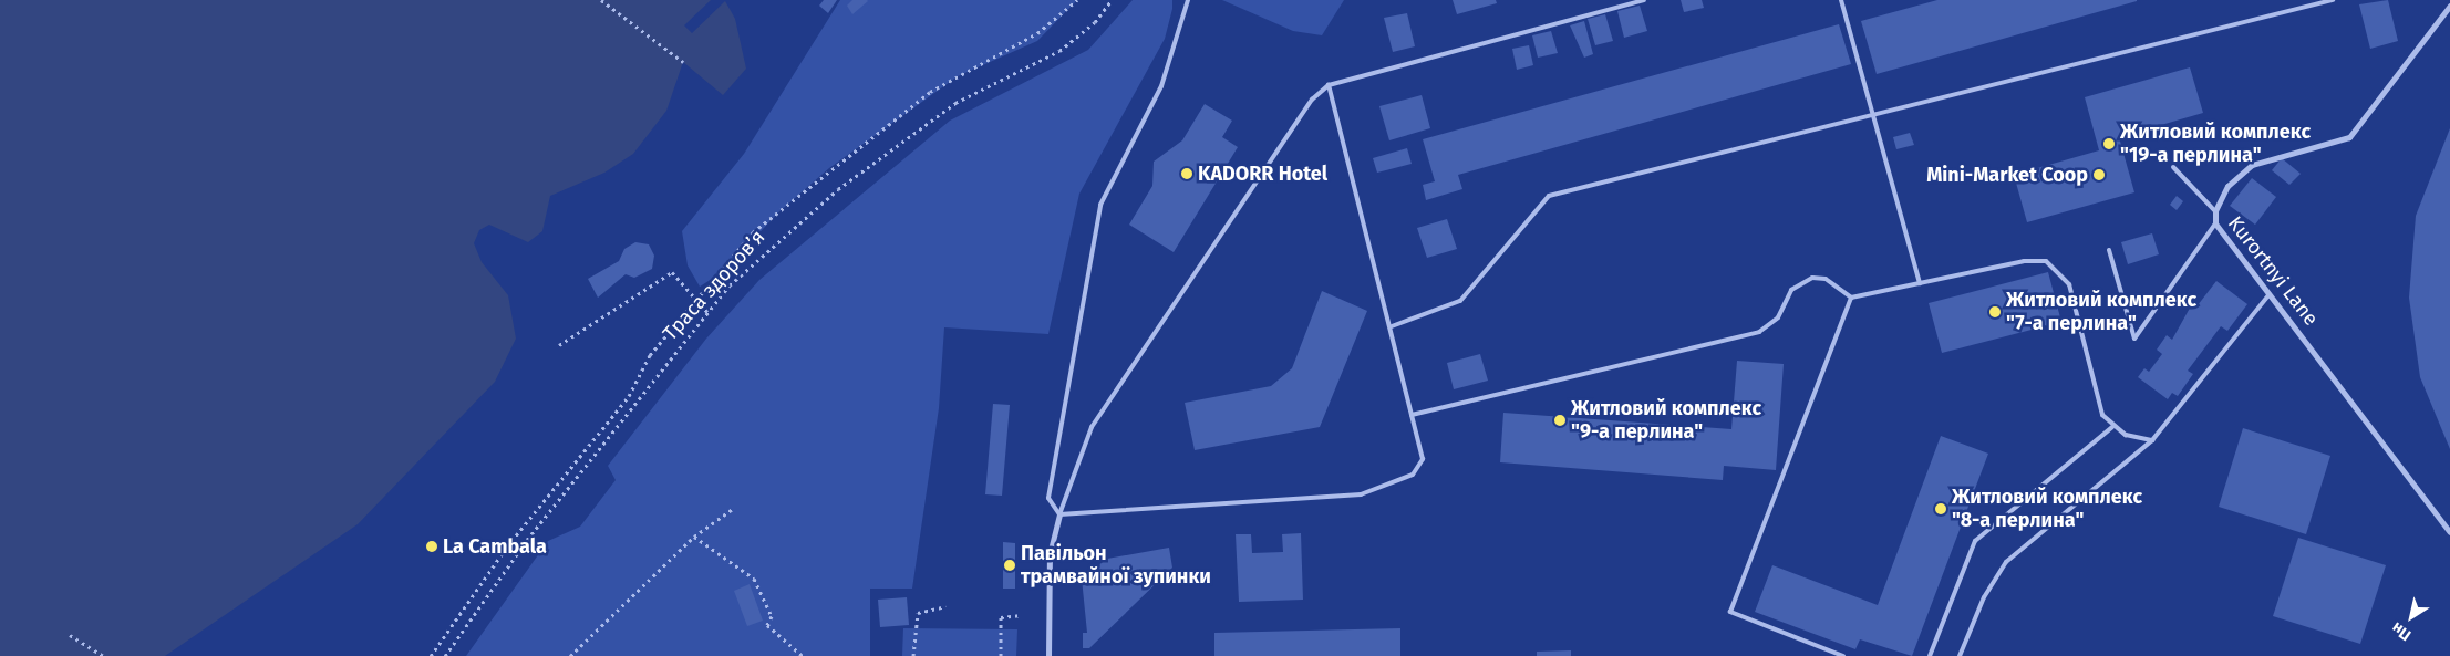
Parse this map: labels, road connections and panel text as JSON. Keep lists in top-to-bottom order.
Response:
{
  "streets": {
    "street": ["Kurortnyi Lane"],
    "path": ["Траса здоров’я"]
  },
  "places": [
    "Житловий комплекс \"19-а перлина\"",
    "KADORR Hotel",
    "Mini-Market Coop",
    "Житловий комплекс \"7-а перлина\"",
    "Житловий комплекс \"9-а перлина\"",
    "Житловий комплекс \"8-а перлина\"",
    "La Cambala",
    "Павільон трамвайної зупинки"
  ],
  "north": "bottom left"
}
